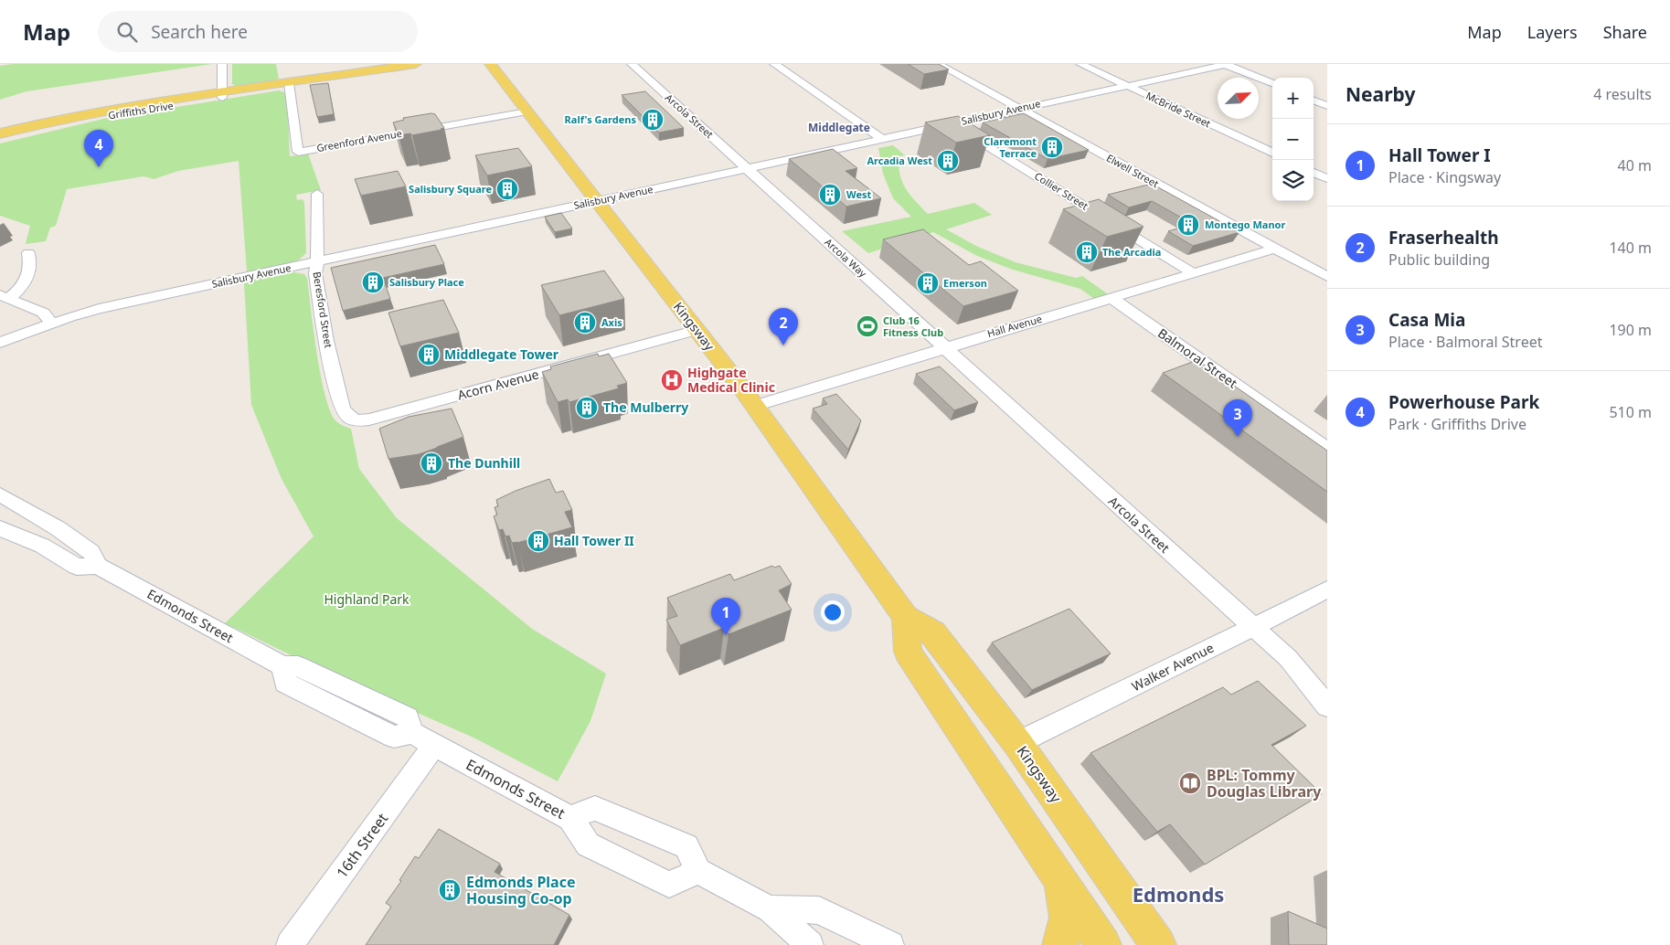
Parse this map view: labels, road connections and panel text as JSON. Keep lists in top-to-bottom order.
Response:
{
  "streets": {
    "main road": ["Griffiths Drive", "Kingsway"],
    "street": [
      "McBride Street",
      "Salisbury Avenue",
      "Arcola Street",
      "Greenford Avenue",
      "Elwell Street",
      "Collier Street",
      "Arcola Way",
      "Beresford Street",
      "Hall Avenue",
      "Balmoral Street",
      "Acorn Avenue",
      "Edmonds Street",
      "Walker Avenue",
      "16th Street"
    ]
  },
  "crossings": [
    ["McBride Street", "Salisbury Avenue"],
    ["Griffiths Drive", "Greenford Avenue"],
    ["Salisbury Avenue", "Arcola Street"],
    ["Salisbury Avenue", "Elwell Street"],
    ["Salisbury Avenue", "Collier Street"],
    ["Salisbury Avenue", "Arcola Way"],
    ["Salisbury Avenue", "Beresford Street"],
    ["Salisbury Avenue", "Kingsway"],
    ["Arcola Street", "Arcola Way"],
    ["Arcola Street", "Hall Avenue"],
    ["Arcola Street", "Walker Avenue"],
    ["Greenford Avenue", "Kingsway"],
    ["Elwell Street", "Hall Avenue"],
    ["Collier Street", "Hall Avenue"],
    ["Arcola Way", "Hall Avenue"],
    ["Beresford Street", "Acorn Avenue"],
    ["Kingsway", "Hall Avenue"],
    ["Kingsway", "Acorn Avenue"],
    ["Kingsway", "Walker Avenue"],
    ["Hall Avenue", "Balmoral Street"],
    ["Edmonds Street", "16th Street"]
  ],
  "districts": ["Middlegate", "Edmonds"],
  "parks": ["Highland Park"],
  "places": {
    "building": [
      "Ralf's Gardens",
      "Claremont Terrace",
      "Arcadia West",
      "Salisbury Square",
      "West",
      "Montego Manor",
      "The Arcadia",
      "Salisbury Place",
      "Emerson",
      "Axis",
      "Middlegate Tower",
      "The Mulberry",
      "The Dunhill",
      "Hall Tower II",
      "Edmonds Place Housing Co-op"
    ],
    "sports": ["Club 16 Fitness Club"],
    "hospital": ["Highgate Medical Clinic"],
    "library": ["BPL: Tommy Douglas Library"]
  },
  "north": "top right",
  "page": {
    "header": "Map",
    "search": "Search here",
    "nav": ["Map", "Layers", "Share"],
    "heading": ["Nearby", "4 results"],
    "map_buttons": ["+", "−"],
    "list": [
      {
        "mark": "1",
        "name": "Hall Tower I",
        "note": "Place · Kingsway",
        "value": "40 m"
      },
      {
        "mark": "2",
        "name": "Fraserhealth",
        "note": "Public building",
        "value": "140 m"
      },
      {
        "mark": "3",
        "name": "Casa Mia",
        "note": "Place · Balmoral Street",
        "value": "190 m"
      },
      {
        "mark": "4",
        "name": "Powerhouse Park",
        "note": "Park · Griffiths Drive",
        "value": "510 m"
      }
    ],
    "pins": [
      "4",
      "2",
      "3",
      "1"
    ]
  }
}
